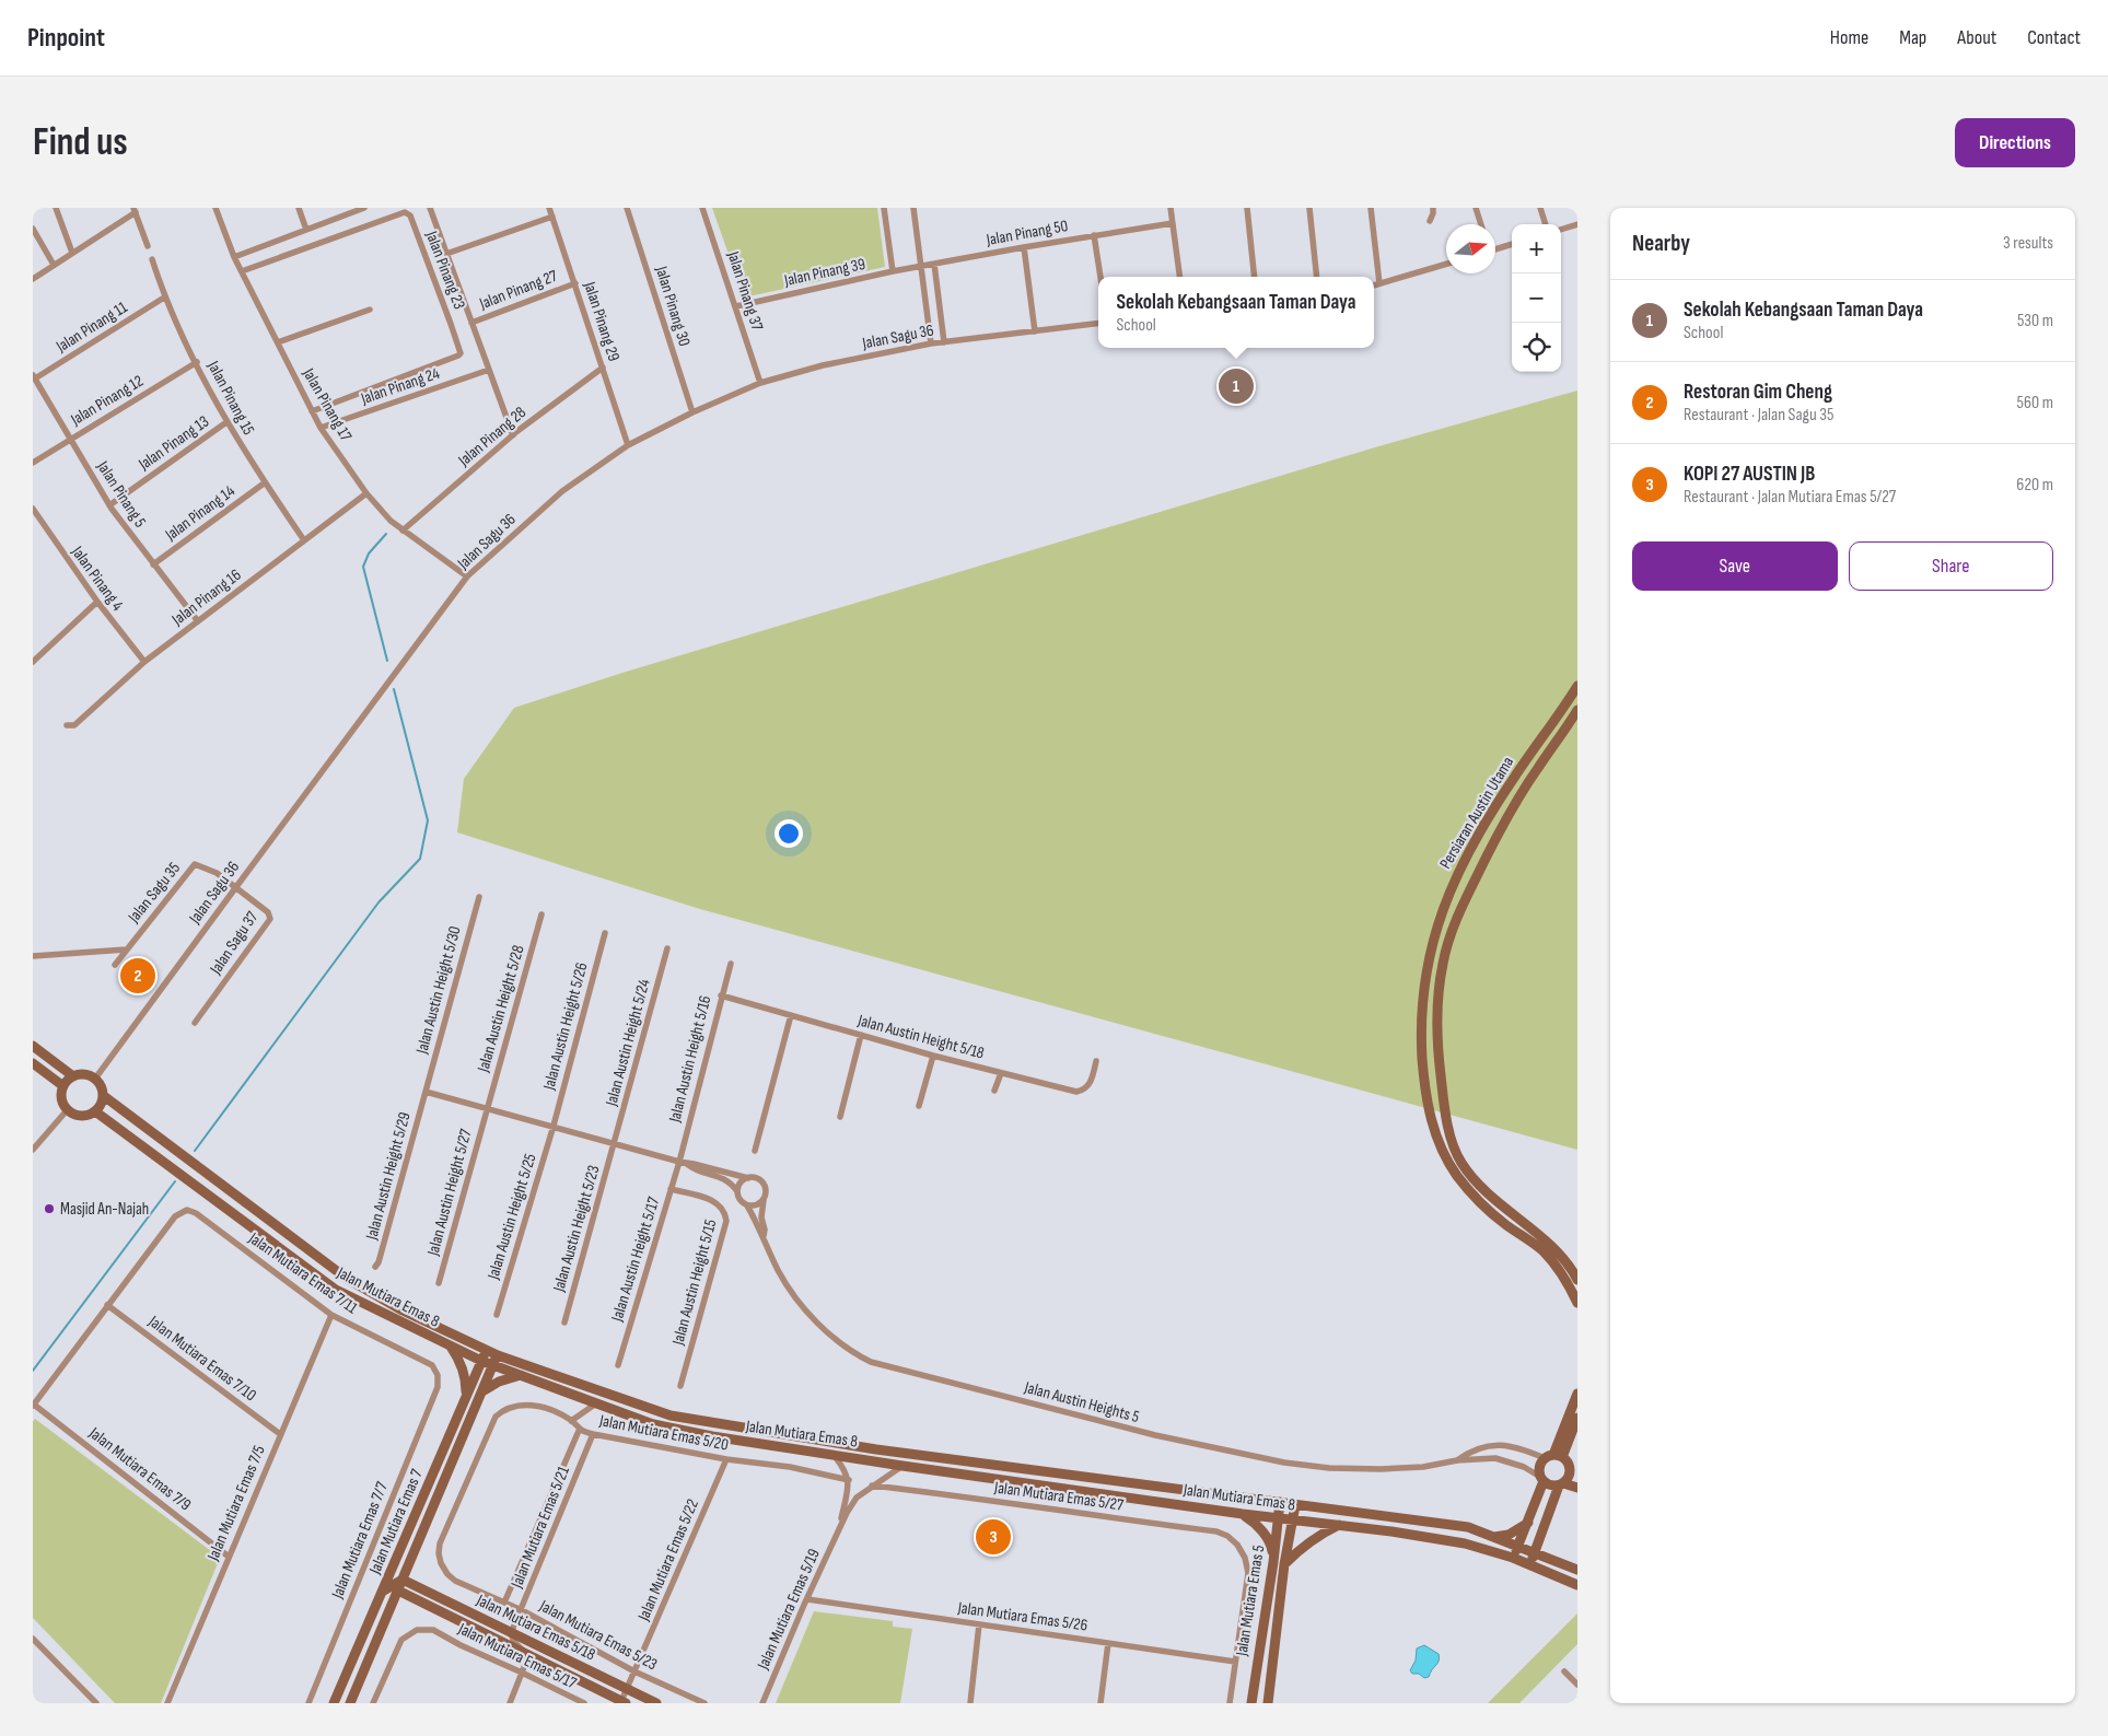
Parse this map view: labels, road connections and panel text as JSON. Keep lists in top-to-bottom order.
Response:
{
  "streets": {
    "main road": [
      "Persiaran Austin Utama",
      "Jalan Mutiara Emas 8",
      "Jalan Mutiara Emas 7",
      "Jalan Mutiara Emas 5",
      "Jalan Mutiara Emas 5/18"
    ],
    "street": [
      "Jalan Pinang 50",
      "Jalan Pinang 23",
      "Jalan Pinang 39",
      "Jalan Pinang 27",
      "Jalan Pinang 37",
      "Jalan Pinang 30",
      "Jalan Pinang 29",
      "Jalan Pinang 11",
      "Jalan Sagu 36",
      "Jalan Pinang 24",
      "Jalan Pinang 15",
      "Jalan Pinang 12",
      "Jalan Pinang 17",
      "Jalan Pinang 28",
      "Jalan Pinang 13",
      "Jalan Pinang 5",
      "Jalan Pinang 14",
      "Jalan Pinang 4",
      "Jalan Pinang 16",
      "Jalan Sagu 35",
      "Jalan Sagu 37",
      "Jalan Austin Height 5/30",
      "Jalan Austin Height 5/28",
      "Jalan Austin Height 5/26",
      "Jalan Austin Height 5/18",
      "Jalan Austin Height 5/24",
      "Jalan Austin Height 5/16",
      "Jalan Austin Height 5/29",
      "Jalan Austin Height 5/27",
      "Jalan Austin Height 5/25",
      "Jalan Austin Height 5/23",
      "Jalan Austin Height 5/17",
      "Jalan Mutiara Emas 7/11",
      "Jalan Austin Height 5/15",
      "Jalan Mutiara Emas 7/10",
      "Jalan Austin Heights 5",
      "Jalan Mutiara Emas 5/20",
      "Jalan Mutiara Emas 7/9",
      "Jalan Mutiara Emas 5/27",
      "Jalan Mutiara Emas 7/5",
      "Jalan Mutiara Emas 5/21",
      "Jalan Mutiara Emas 7/7",
      "Jalan Mutiara Emas 5/22",
      "Jalan Mutiara Emas 5/19",
      "Jalan Mutiara Emas 5/26",
      "Jalan Mutiara Emas 5/23",
      "Jalan Mutiara Emas 5/17"
    ]
  },
  "crossings": [
    ["Jalan Pinang 50", "Jalan Pinang 39"],
    ["Jalan Pinang 23", "Jalan Pinang 17"],
    ["Jalan Pinang 39", "Jalan Pinang 37"],
    ["Jalan Pinang 27", "Jalan Pinang 29"],
    ["Jalan Pinang 37", "Jalan Sagu 36"],
    ["Jalan Pinang 30", "Jalan Sagu 36"],
    ["Jalan Pinang 29", "Jalan Sagu 36"],
    ["Jalan Pinang 29", "Jalan Pinang 28"],
    ["Jalan Pinang 11", "Jalan Pinang 15"],
    ["Jalan Pinang 11", "Jalan Pinang 5"],
    ["Jalan Sagu 36", "Jalan Pinang 17"],
    ["Jalan Sagu 36", "Jalan Sagu 35"],
    ["Jalan Sagu 36", "Jalan Sagu 37"],
    ["Jalan Sagu 36", "Jalan Mutiara Emas 8"],
    ["Jalan Pinang 24", "Jalan Pinang 17"],
    ["Jalan Pinang 15", "Jalan Pinang 12"],
    ["Jalan Pinang 15", "Jalan Pinang 13"],
    ["Jalan Pinang 15", "Jalan Pinang 14"],
    ["Jalan Pinang 15", "Jalan Pinang 16"],
    ["Jalan Pinang 12", "Jalan Pinang 5"],
    ["Jalan Pinang 17", "Jalan Pinang 28"],
    ["Jalan Pinang 17", "Jalan Pinang 16"],
    ["Jalan Pinang 13", "Jalan Pinang 5"],
    ["Jalan Pinang 5", "Jalan Pinang 14"],
    ["Jalan Pinang 5", "Jalan Pinang 16"],
    ["Jalan Pinang 4", "Jalan Pinang 16"],
    ["Jalan Sagu 35", "Jalan Sagu 37"],
    ["Jalan Austin Height 5/30", "Jalan Austin Height 5/29"],
    ["Jalan Austin Height 5/28", "Jalan Austin Height 5/27"],
    ["Jalan Austin Height 5/26", "Jalan Austin Height 5/25"],
    ["Jalan Austin Height 5/18", "Jalan Austin Height 5/16"],
    ["Jalan Austin Height 5/24", "Jalan Austin Height 5/23"],
    ["Jalan Austin Height 5/16", "Jalan Austin Height 5/17"],
    ["Jalan Austin Height 5/17", "Jalan Austin Height 5/15"],
    ["Jalan Mutiara Emas 7/11", "Jalan Mutiara Emas 7/10"],
    ["Jalan Mutiara Emas 7/11", "Jalan Mutiara Emas 7/5"],
    ["Jalan Mutiara Emas 7/11", "Jalan Mutiara Emas 7/7"],
    ["Jalan Mutiara Emas 8", "Jalan Mutiara Emas 7"],
    ["Jalan Mutiara Emas 8", "Jalan Mutiara Emas 5"],
    ["Jalan Mutiara Emas 8", "Jalan Mutiara Emas 5/19"],
    ["Jalan Mutiara Emas 7/10", "Jalan Mutiara Emas 7/5"],
    ["Jalan Mutiara Emas 5/20", "Jalan Mutiara Emas 5/21"],
    ["Jalan Mutiara Emas 5/20", "Jalan Mutiara Emas 5/22"],
    ["Jalan Mutiara Emas 5/20", "Jalan Mutiara Emas 5/19"],
    ["Jalan Mutiara Emas 5/20", "Jalan Mutiara Emas 5/23"],
    ["Jalan Mutiara Emas 7/9", "Jalan Mutiara Emas 7/5"],
    ["Jalan Mutiara Emas 5/27", "Jalan Mutiara Emas 5/19"],
    ["Jalan Mutiara Emas 5/27", "Jalan Mutiara Emas 5/26"],
    ["Jalan Mutiara Emas 7", "Jalan Mutiara Emas 5/18"],
    ["Jalan Mutiara Emas 5/21", "Jalan Mutiara Emas 5/18"],
    ["Jalan Mutiara Emas 5/21", "Jalan Mutiara Emas 5/23"],
    ["Jalan Mutiara Emas 5/22", "Jalan Mutiara Emas 5/18"],
    ["Jalan Mutiara Emas 5/22", "Jalan Mutiara Emas 5/23"],
    ["Jalan Mutiara Emas 5/19", "Jalan Mutiara Emas 5/26"]
  ],
  "places": ["Masjid An-Najah"],
  "north": "right",
  "page": {
    "header": "Pinpoint",
    "nav": [
      "Home",
      "Map",
      "About",
      "Contact"
    ],
    "buttons": [
      "Directions",
      ["Save", "Share"]
    ],
    "title": "Find us",
    "heading": ["Nearby", "3 results"],
    "map_buttons": ["+", "−"],
    "popup": ["Sekolah Kebangsaan Taman Daya", "School"],
    "list": [
      {
        "mark": "1",
        "name": "Sekolah Kebangsaan Taman Daya",
        "note": "School",
        "value": "530 m"
      },
      {
        "mark": "2",
        "name": "Restoran Gim Cheng",
        "note": "Restaurant · Jalan Sagu 35",
        "value": "560 m"
      },
      {
        "mark": "3",
        "name": "KOPI 27 AUSTIN JB",
        "note": "Restaurant · Jalan Mutiara Emas 5/27",
        "value": "620 m"
      }
    ],
    "pins": ["1", "2", "3"]
  }
}
